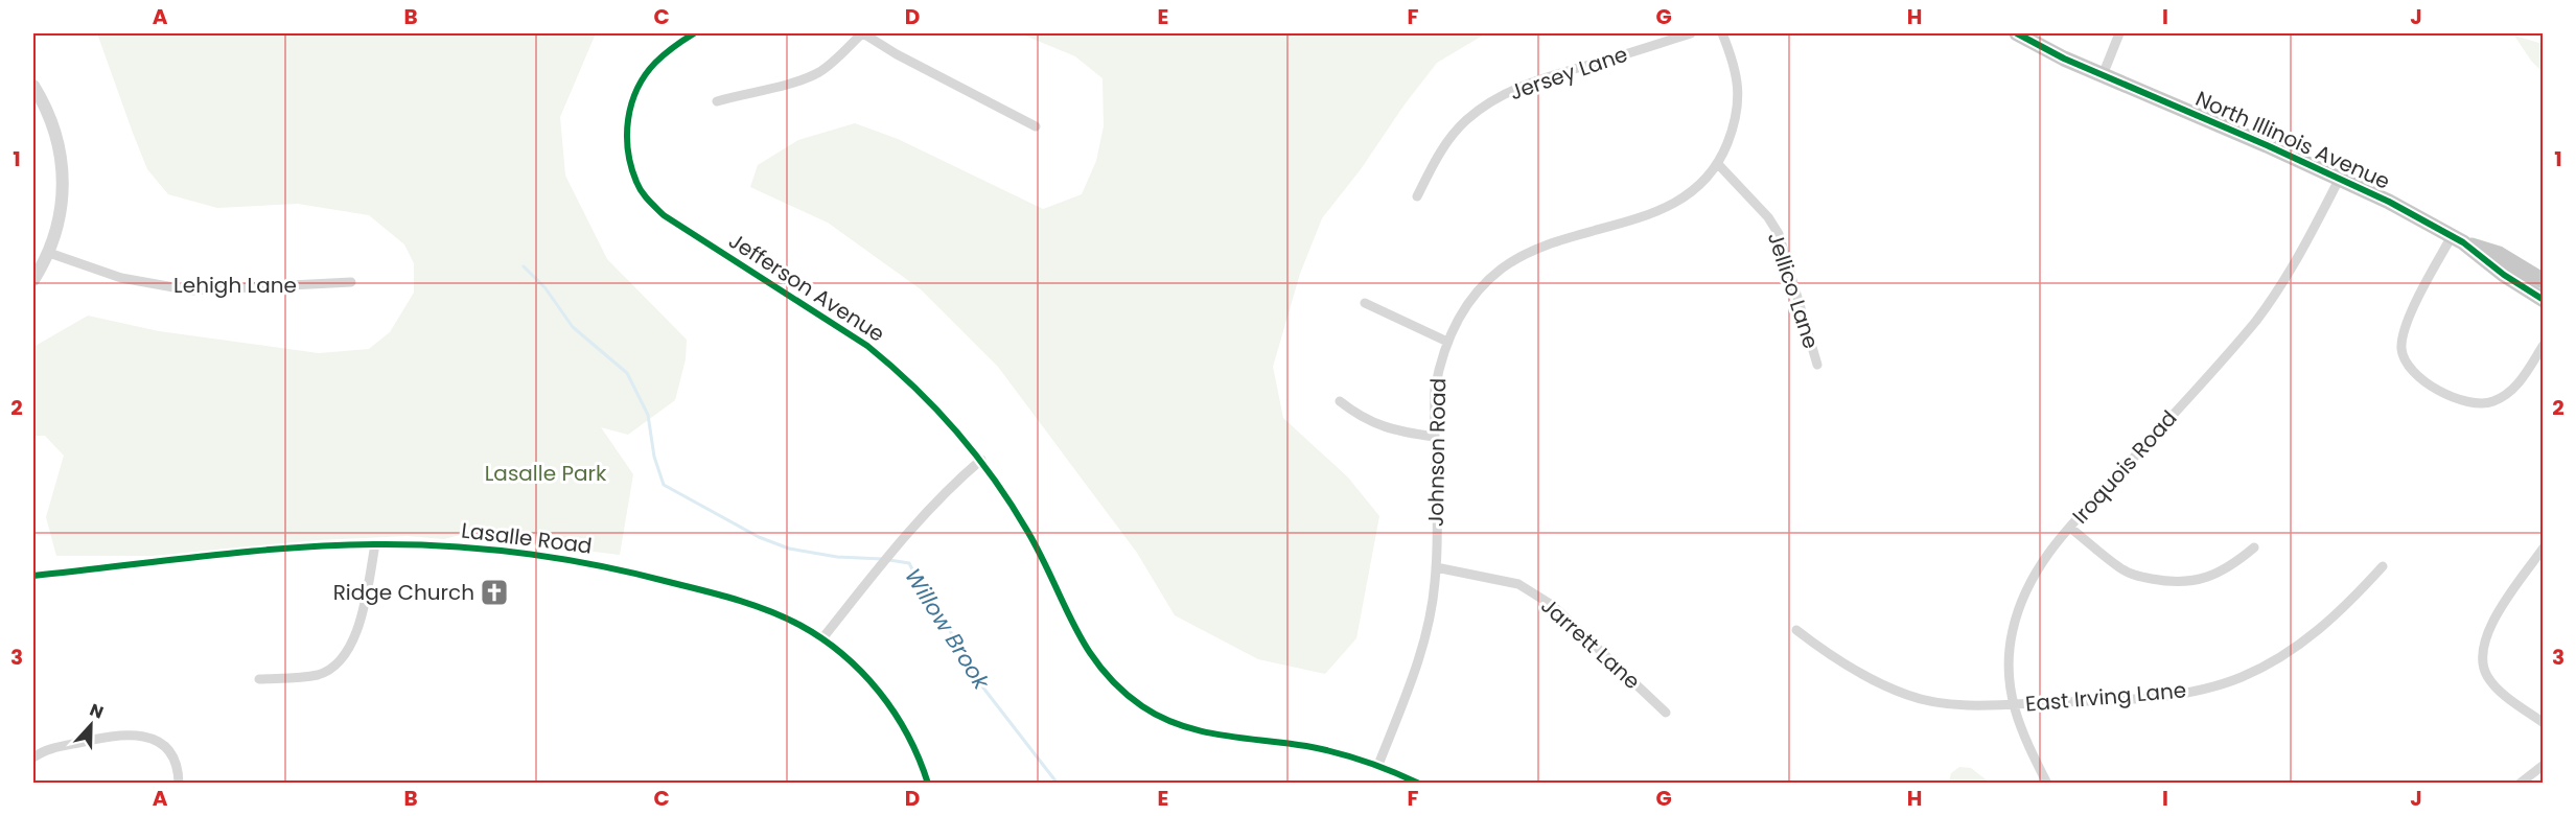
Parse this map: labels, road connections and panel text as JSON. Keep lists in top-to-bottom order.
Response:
{
  "streets": {
    "highway": ["North Illinois Avenue"],
    "street": [
      "Jersey Lane",
      "Lehigh Lane",
      "Jefferson Avenue",
      "Jellico Lane",
      "Johnson Road",
      "Iroquois Road",
      "Lasalle Road",
      "Jarrett Lane",
      "East Irving Lane"
    ]
  },
  "crossings": [
    ["North Illinois Avenue", "Iroquois Road"],
    ["Jefferson Avenue", "Johnson Road"],
    ["Jellico Lane", "Johnson Road"],
    ["Johnson Road", "Jarrett Lane"],
    ["Iroquois Road", "East Irving Lane"]
  ],
  "water": ["Willow Brook"],
  "parks": ["Lasalle Park"],
  "places": {
    "church": ["Ridge Church"]
  },
  "north": "top",
  "grid": {
    "columns": [
      "A",
      "B",
      "C",
      "D",
      "E",
      "F",
      "G",
      "H",
      "I",
      "J"
    ],
    "rows": ["1", "2", "3"]
  }
}
